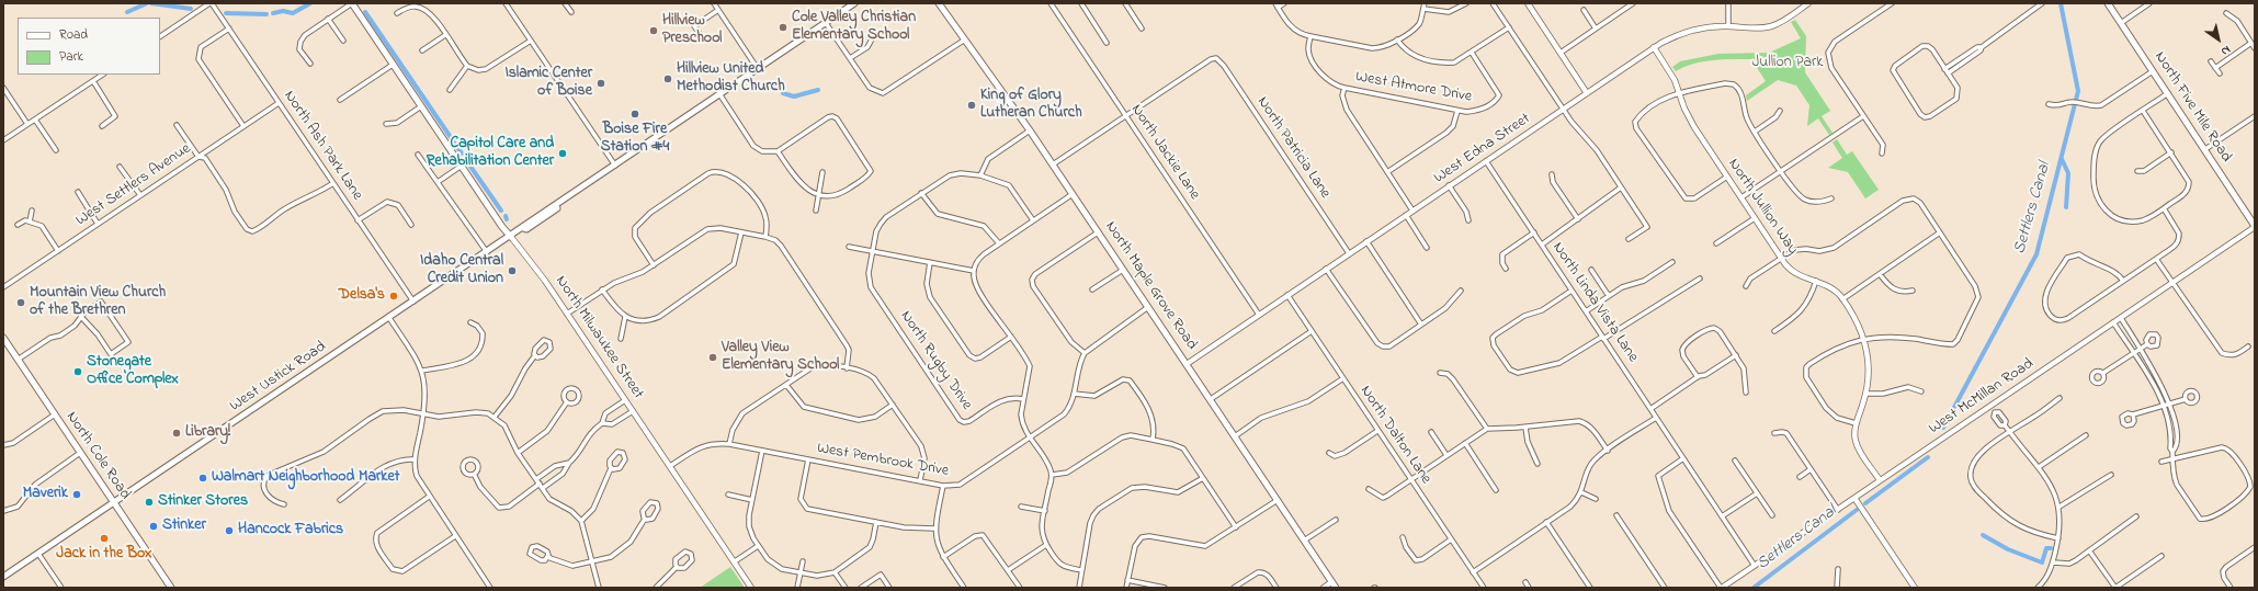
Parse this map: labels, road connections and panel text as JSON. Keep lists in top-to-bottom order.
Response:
{
  "streets": {
    "main road": [
      "North Five Mile Road",
      "North Maple Grove Road",
      "North Milwaukee Street",
      "West Ustick Road",
      "North Cole Road"
    ],
    "street": [
      "West Atmore Drive",
      "North Ash Park Lane",
      "North Patricia Lane",
      "West Edna Street",
      "North Jackie Lane",
      "West Settlers Avenue",
      "North Jullion Way",
      "North Linda Vista Lane",
      "North Rugby Drive",
      "West McMillan Road",
      "North Dalton Lane",
      "West Pembrook Drive"
    ]
  },
  "crossings": [
    ["North Five Mile Road", "West McMillan Road"],
    ["North Ash Park Lane", "West Settlers Avenue"],
    ["North Ash Park Lane", "West Ustick Road"],
    ["North Patricia Lane", "West Edna Street"],
    ["North Patricia Lane", "North Jackie Lane"],
    ["West Edna Street", "North Jackie Lane"],
    ["West Edna Street", "North Jullion Way"],
    ["West Edna Street", "North Maple Grove Road"],
    ["West Edna Street", "North Linda Vista Lane"],
    ["West Edna Street", "North Dalton Lane"],
    ["North Jullion Way", "West McMillan Road"],
    ["North Linda Vista Lane", "West McMillan Road"],
    ["North Milwaukee Street", "West Ustick Road"],
    ["North Milwaukee Street", "West Pembrook Drive"],
    ["West Ustick Road", "North Cole Road"]
  ],
  "water": ["Settlers Canal"],
  "parks": ["Jullion Park"],
  "places": [
    "Cole Valley Christian Elementary School",
    "Hillview Preschool",
    "Hillview United Methodist Church",
    "Islamic Center of Boise",
    "King of Glory Lutheran Church",
    "Boise Fire Station #4",
    "Capitol Care and Rehabilitation Center",
    "Idaho Central Credit Union",
    "Delsa's",
    "Mountain View Church of the Brethren",
    "Valley View Elementary School",
    "Stonegate Office Complex",
    "Library!",
    "Walmart Neighborhood Market",
    "Maverik",
    "Stinker Stores",
    "Stinker",
    "Hancock Fabrics",
    "Jack in the Box"
  ],
  "legend": ["Road", "Park"],
  "north": "bottom right"
}
